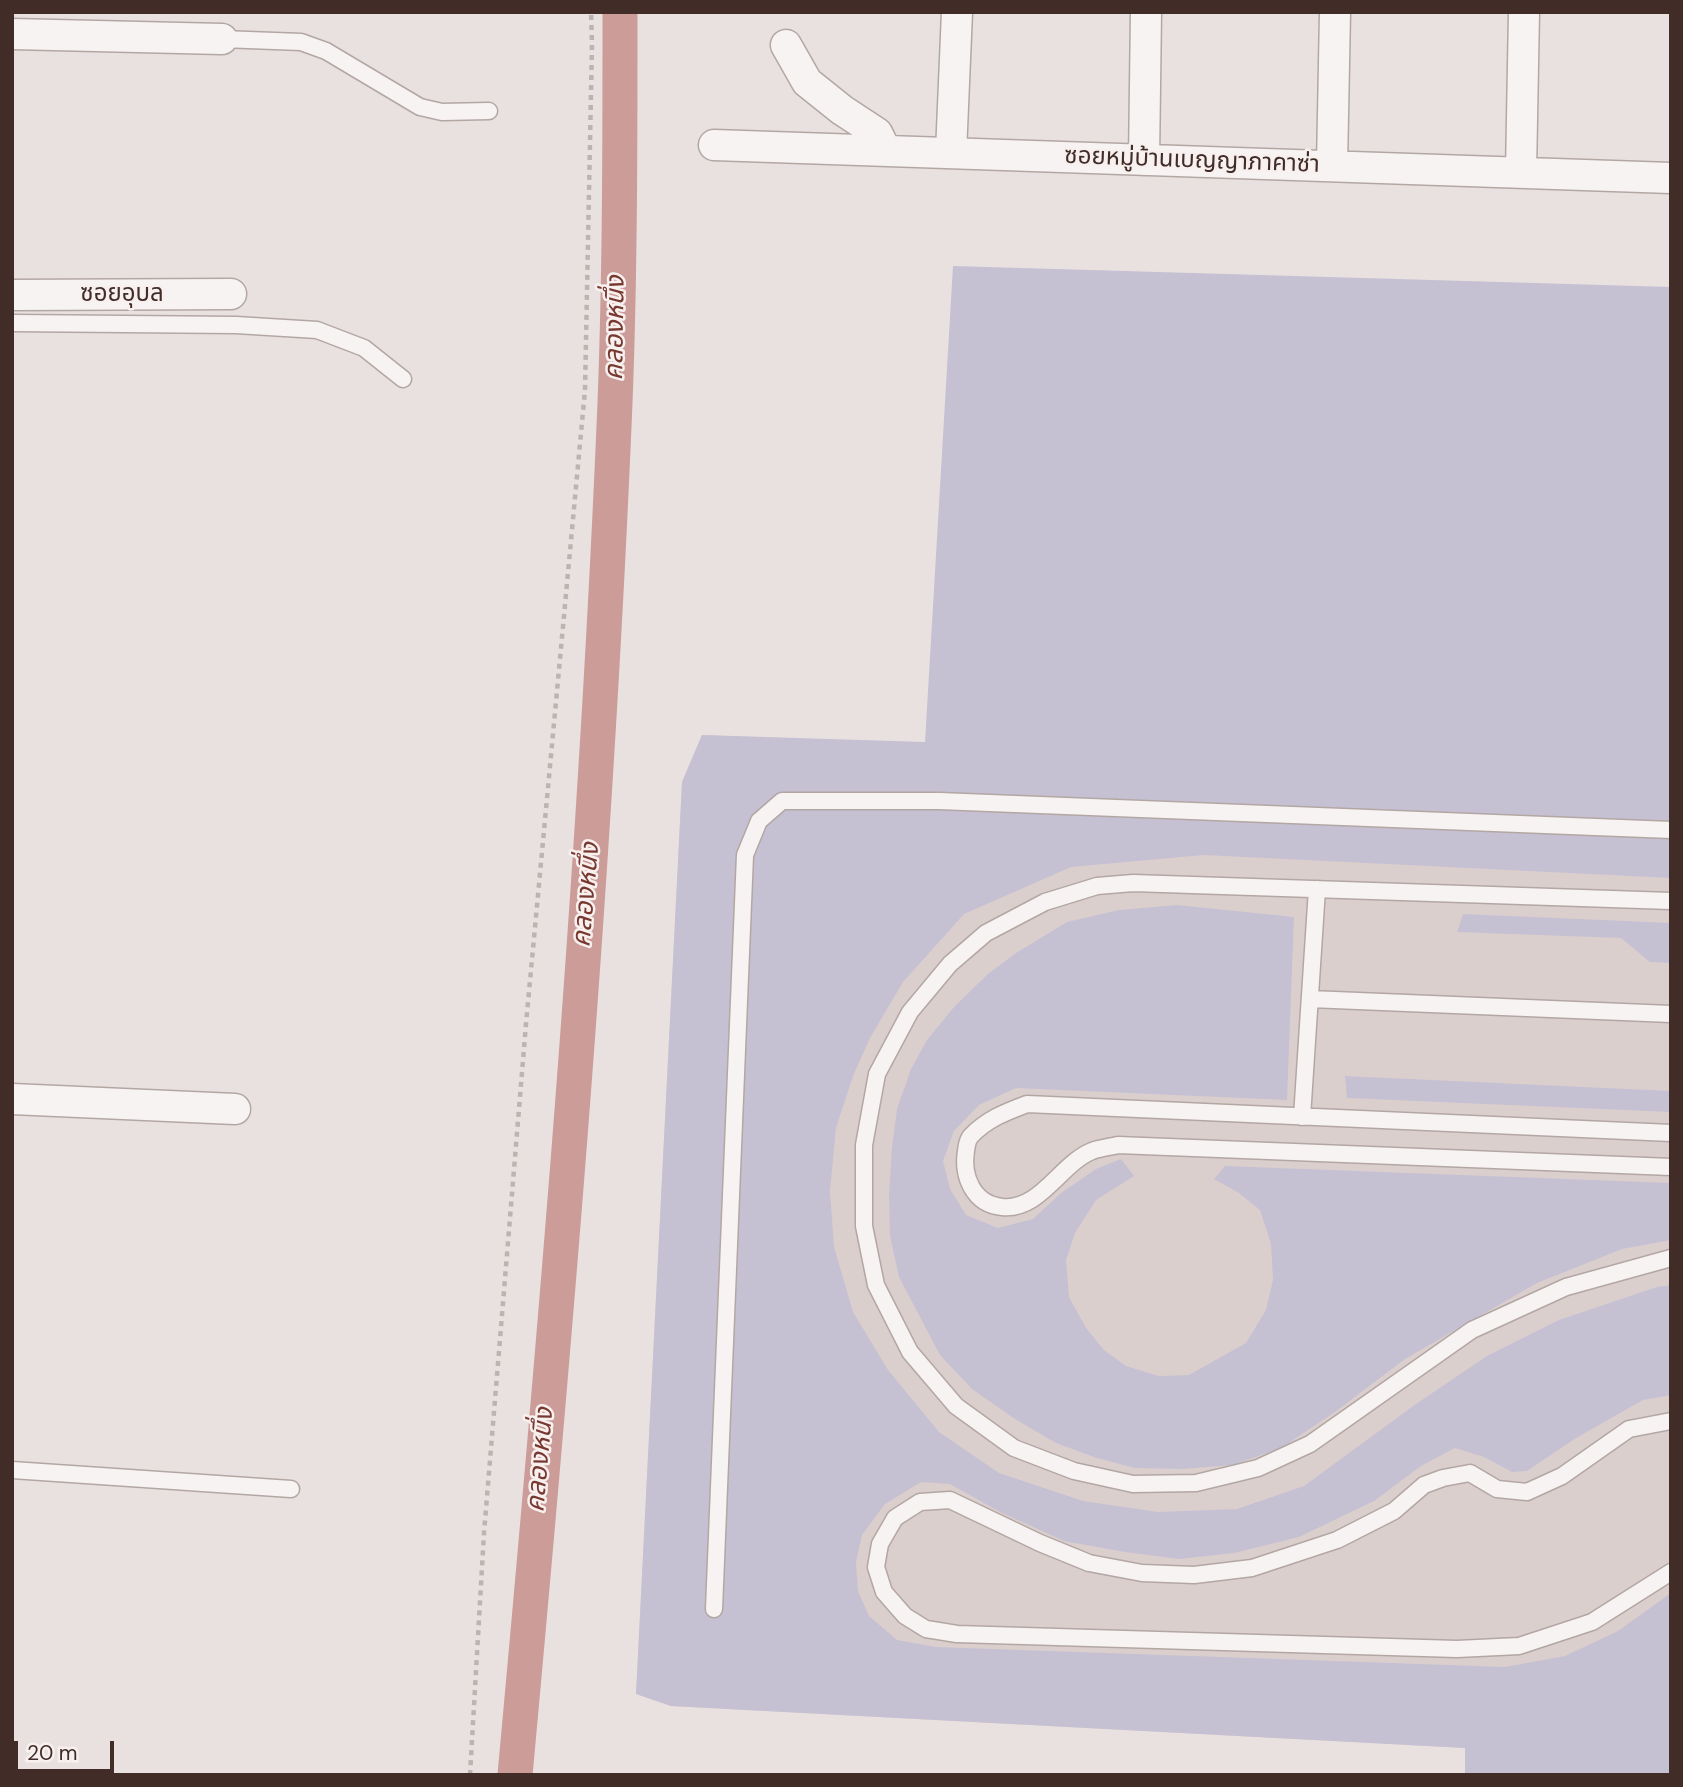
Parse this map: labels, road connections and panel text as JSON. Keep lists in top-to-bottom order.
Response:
{
  "streets": {
    "street": ["ซอยหมู่บ้านเบญญาภาคาซ่า", "ซอยอุบล"]
  },
  "water": ["คลองหนึ่ง"],
  "scale_bar": "20 m"
}
